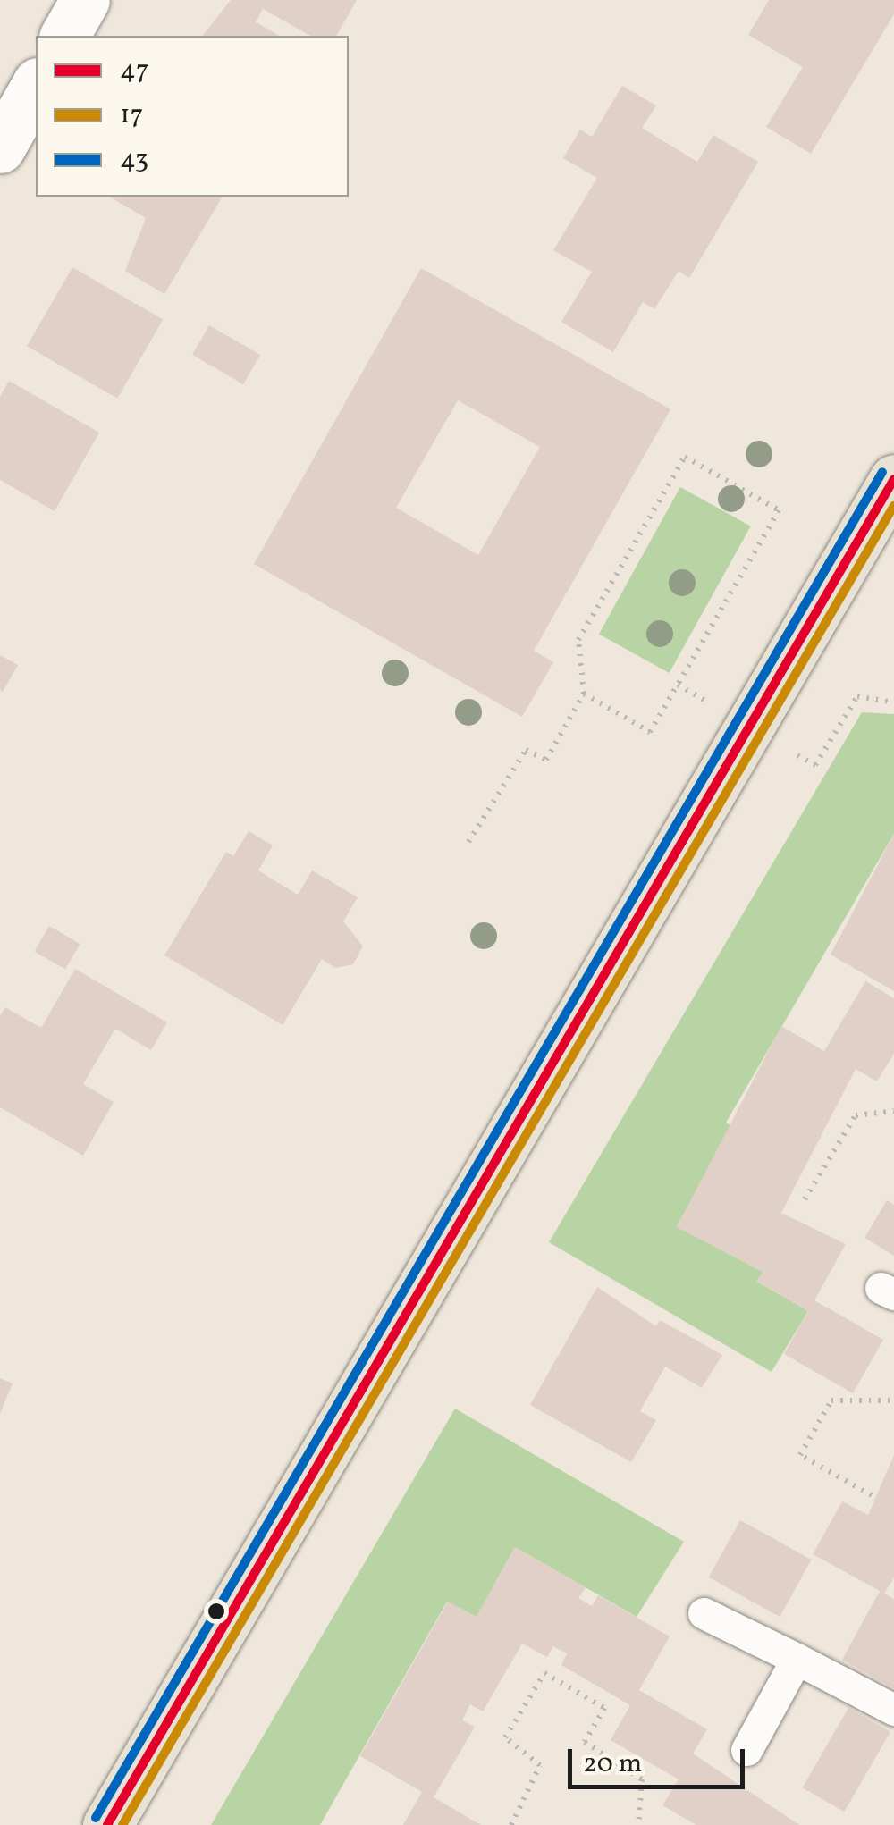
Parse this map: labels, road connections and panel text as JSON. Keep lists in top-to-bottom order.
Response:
{
  "lines": ["transit line 43", "transit line 47", "transit line 17"],
  "legend": ["47", "17", "43"],
  "scale_bar": "20 m"
}
